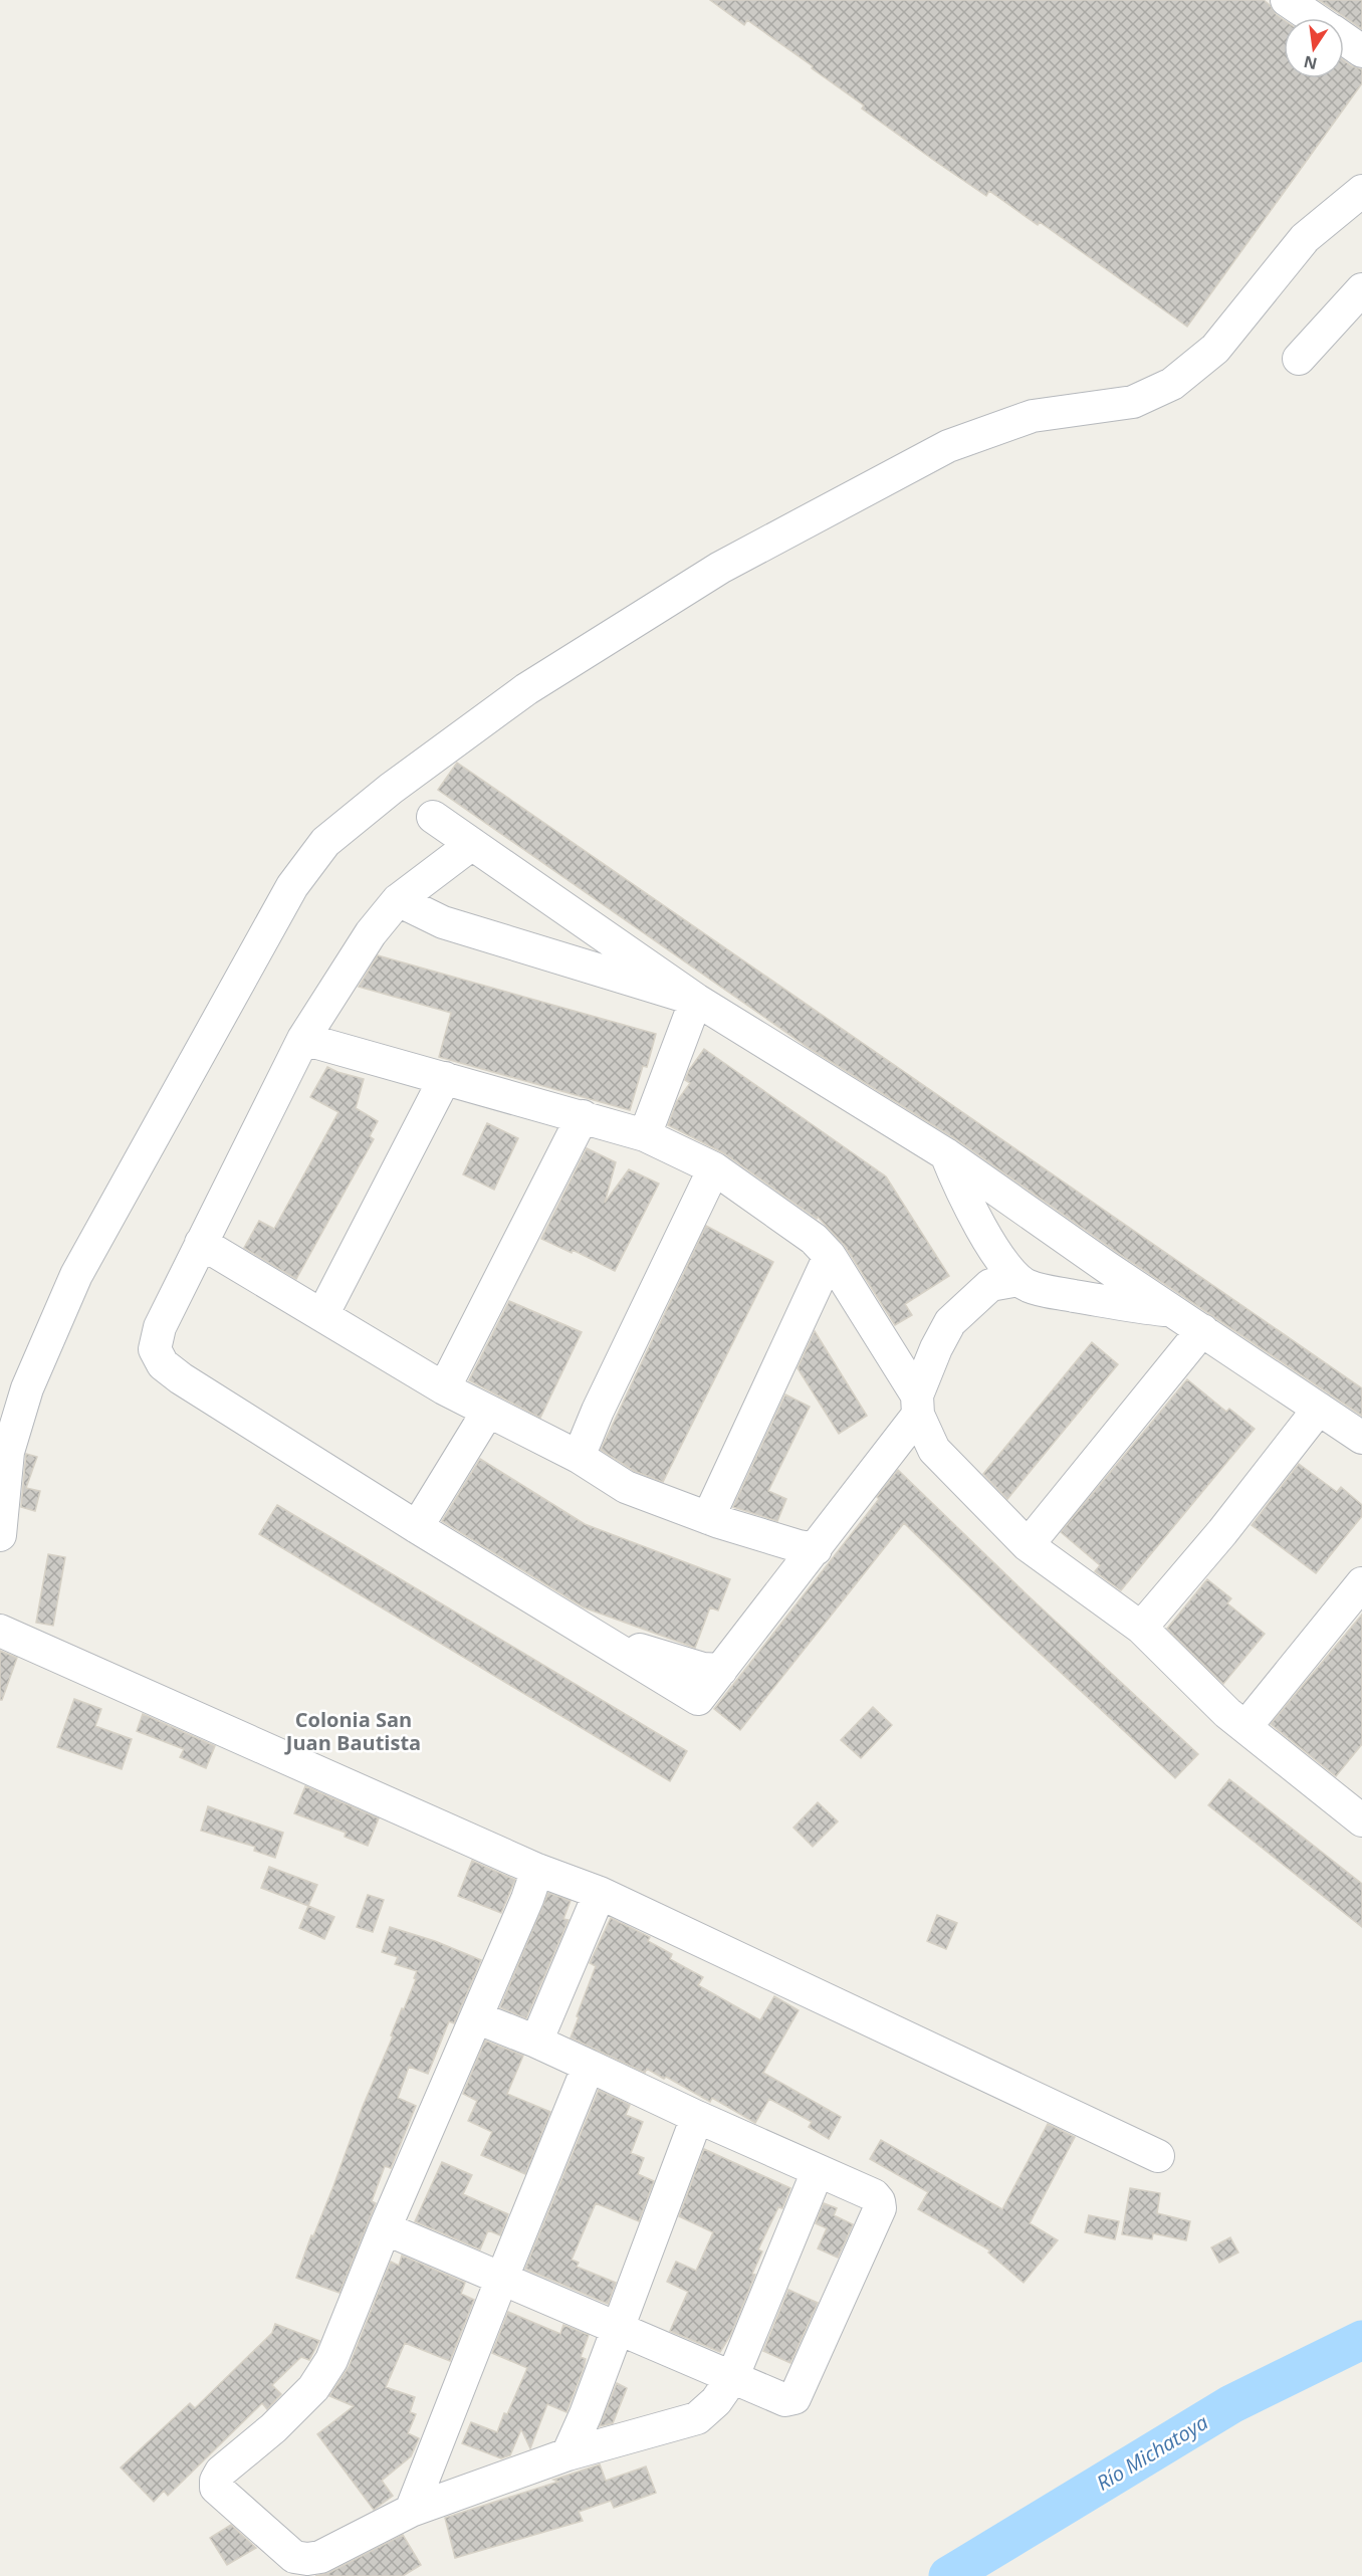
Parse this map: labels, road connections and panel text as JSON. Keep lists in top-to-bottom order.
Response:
{
  "districts": ["Colonia San Juan Bautista"],
  "water": ["Río Michatoya"],
  "north": "bottom"
}
